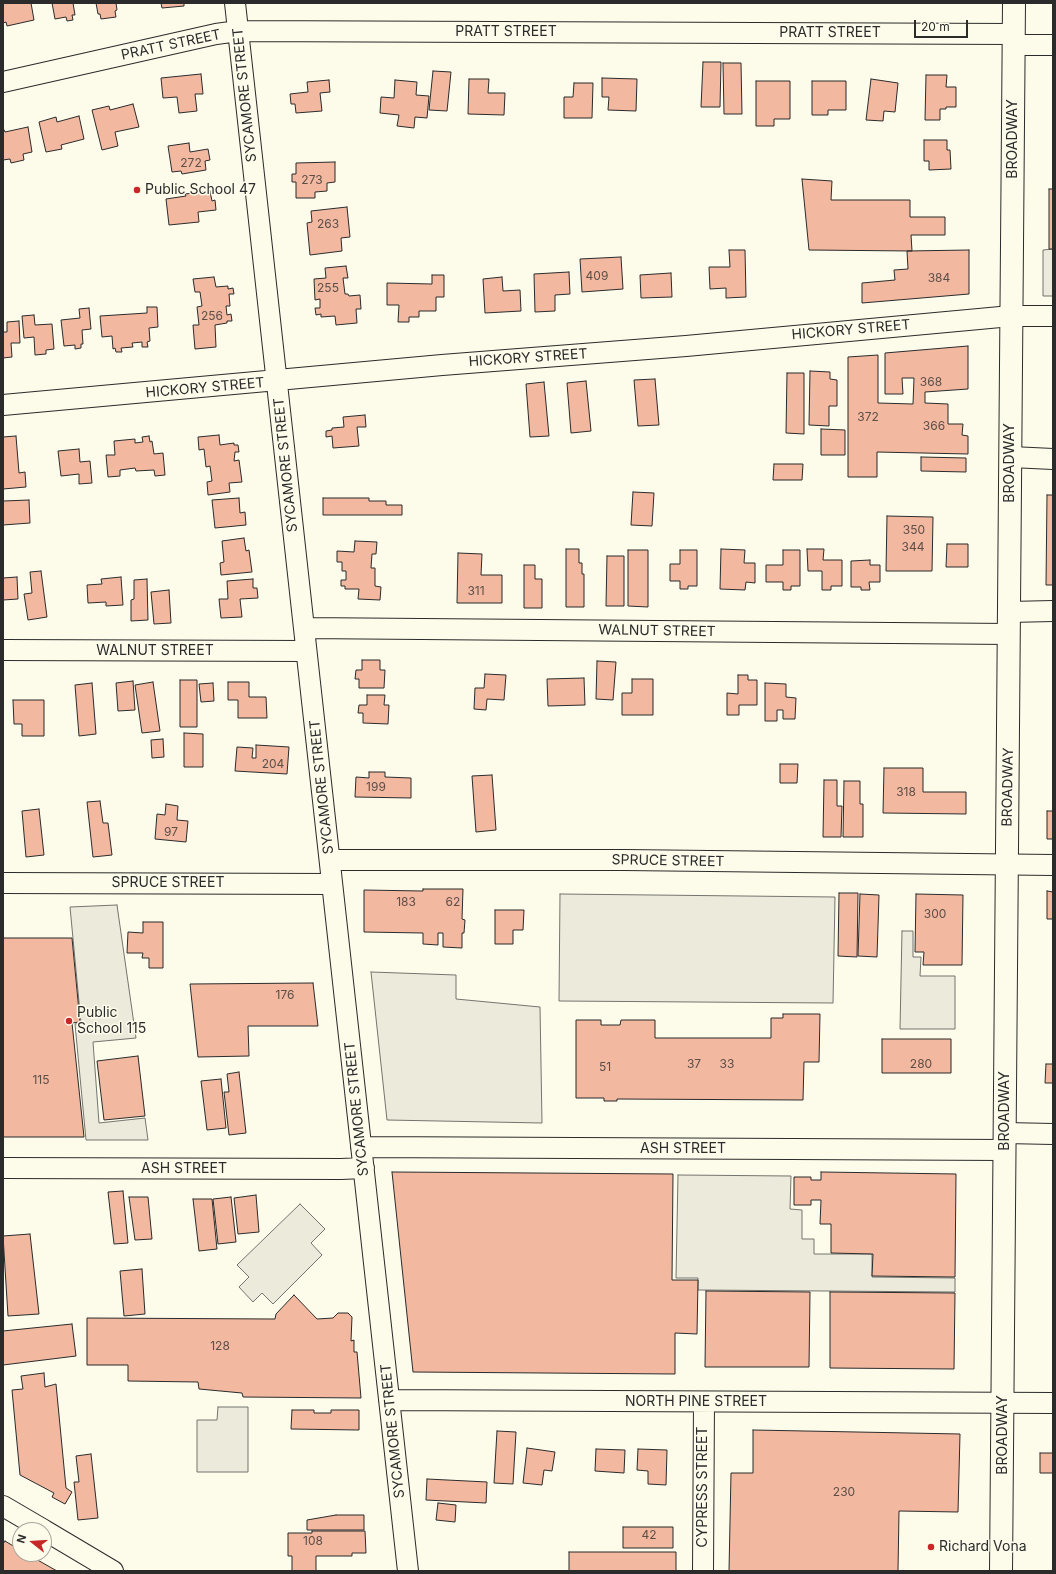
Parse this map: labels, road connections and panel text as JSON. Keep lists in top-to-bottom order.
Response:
{
  "streets": {
    "main road": ["BROADWAY"],
    "street": [
      "PRATT STREET",
      "SYCAMORE STREET",
      "HICKORY STREET",
      "WALNUT STREET",
      "SPRUCE STREET",
      "ASH STREET",
      "NORTH PINE STREET",
      "CYPRESS STREET"
    ]
  },
  "crossings": [
    ["PRATT STREET", "SYCAMORE STREET"],
    ["PRATT STREET", "BROADWAY"],
    ["SYCAMORE STREET", "HICKORY STREET"],
    ["SYCAMORE STREET", "WALNUT STREET"],
    ["SYCAMORE STREET", "SPRUCE STREET"],
    ["SYCAMORE STREET", "ASH STREET"],
    ["SYCAMORE STREET", "NORTH PINE STREET"],
    ["BROADWAY", "HICKORY STREET"],
    ["BROADWAY", "WALNUT STREET"],
    ["BROADWAY", "SPRUCE STREET"],
    ["BROADWAY", "ASH STREET"],
    ["BROADWAY", "NORTH PINE STREET"],
    ["NORTH PINE STREET", "CYPRESS STREET"]
  ],
  "places": ["Public School 47", "Public School 115", "Richard Vona"],
  "house_numbers": [
    "272",
    "273",
    "263",
    "409",
    "384",
    "255",
    "256",
    "368",
    "372",
    "366",
    "350",
    "344",
    "311",
    "204",
    "199",
    "318",
    "97",
    "183",
    "62",
    "300",
    "176",
    "37",
    "33",
    "280",
    "51",
    "115",
    "128",
    "230",
    "42",
    "108"
  ],
  "scale_bar": "20 m",
  "north": "left"
}
